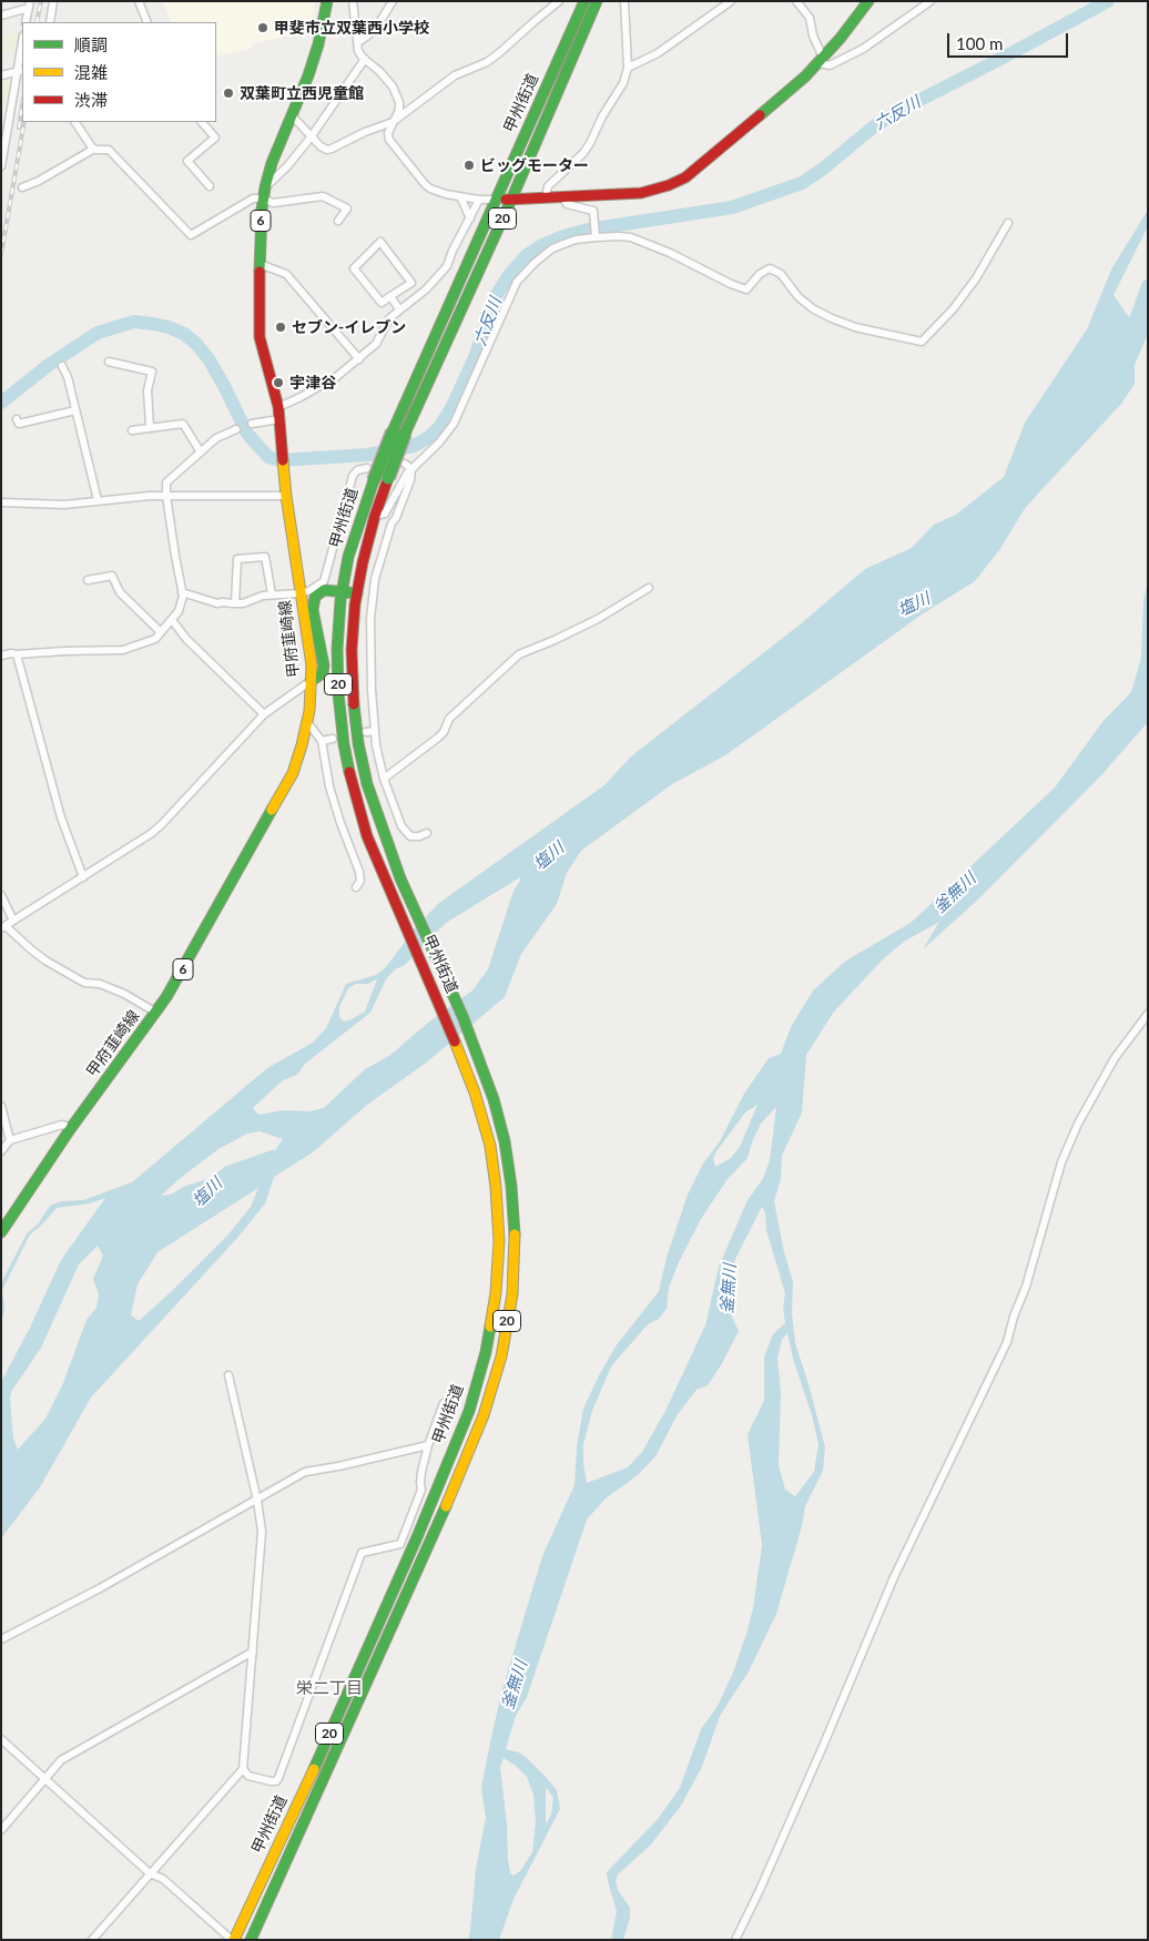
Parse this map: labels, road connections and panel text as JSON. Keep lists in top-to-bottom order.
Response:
{
  "streets": {
    "main road": [
      "甲州街道",
      "20",
      "6",
      "甲府韮崎線"
    ]
  },
  "districts": ["栄二丁目"],
  "water": ["六反川", "塩川", "釜無川"],
  "places": [
    "甲斐市立双葉西小学校",
    "双葉町立西児童館",
    "ビッグモーター",
    "セブン-イレブン",
    "宇津谷"
  ],
  "legend": ["順調", "混雑", "渋滞"],
  "scale_bar": "100 m"
}
